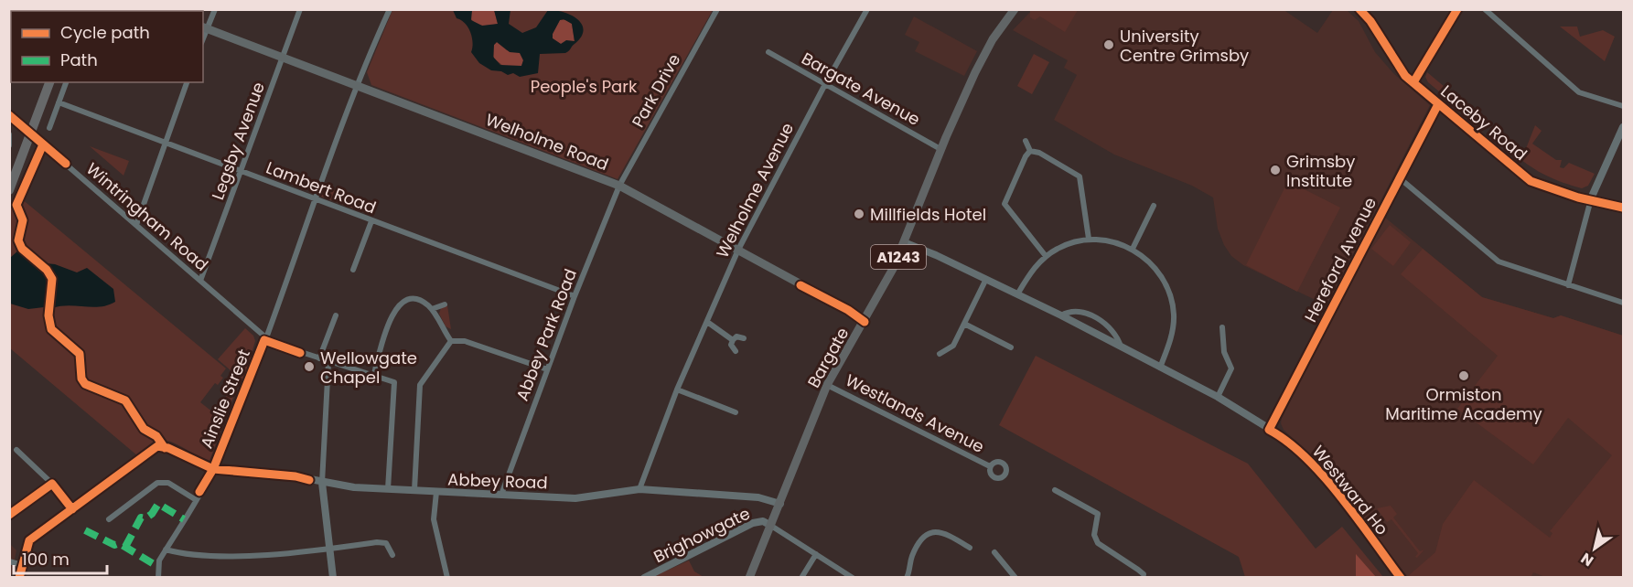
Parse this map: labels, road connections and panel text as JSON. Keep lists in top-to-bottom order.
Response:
{
  "streets": {
    "highway": ["Laceby Road"],
    "main road": ["Welholme Road", "A1243", "Bargate"],
    "street": [
      "Bargate Avenue",
      "Park Drive",
      "Legsby Avenue",
      "Lambert Road",
      "Welholme Avenue",
      "Wintringham Road",
      "Hereford Avenue",
      "Abbey Park Road",
      "Ainslie Street",
      "Westlands Avenue",
      "Abbey Road",
      "Westward Ho",
      "Brighowgate"
    ]
  },
  "crossings": [
    ["Bargate Avenue", "Welholme Avenue"],
    ["Bargate Avenue", "Bargate"],
    ["Park Drive", "Welholme Road"],
    ["Park Drive", "Abbey Park Road"],
    ["Laceby Road", "Hereford Avenue"],
    ["Legsby Avenue", "Welholme Road"],
    ["Legsby Avenue", "Lambert Road"],
    ["Legsby Avenue", "Wintringham Road"],
    ["Welholme Road", "Welholme Avenue"],
    ["Welholme Road", "Abbey Park Road"],
    ["Welholme Road", "Bargate"],
    ["Welholme Road", "Ainslie Street"],
    ["Lambert Road", "Abbey Park Road"],
    ["Lambert Road", "Ainslie Street"],
    ["Welholme Avenue", "Abbey Road"],
    ["Wintringham Road", "Ainslie Street"],
    ["Hereford Avenue", "Westward Ho"],
    ["Abbey Park Road", "Abbey Road"],
    ["Bargate", "Westlands Avenue"],
    ["Bargate", "Abbey Road"],
    ["Bargate", "Westward Ho"],
    ["Bargate", "Brighowgate"],
    ["Ainslie Street", "Abbey Road"]
  ],
  "parks": ["People's Park"],
  "places": [
    "University Centre Grimsby",
    "Grimsby Institute",
    "Millfields Hotel",
    "Wellowgate Chapel",
    "Ormiston Maritime Academy"
  ],
  "legend": ["Cycle path", "Path"],
  "scale_bar": "100 m",
  "north": "bottom left"
}
